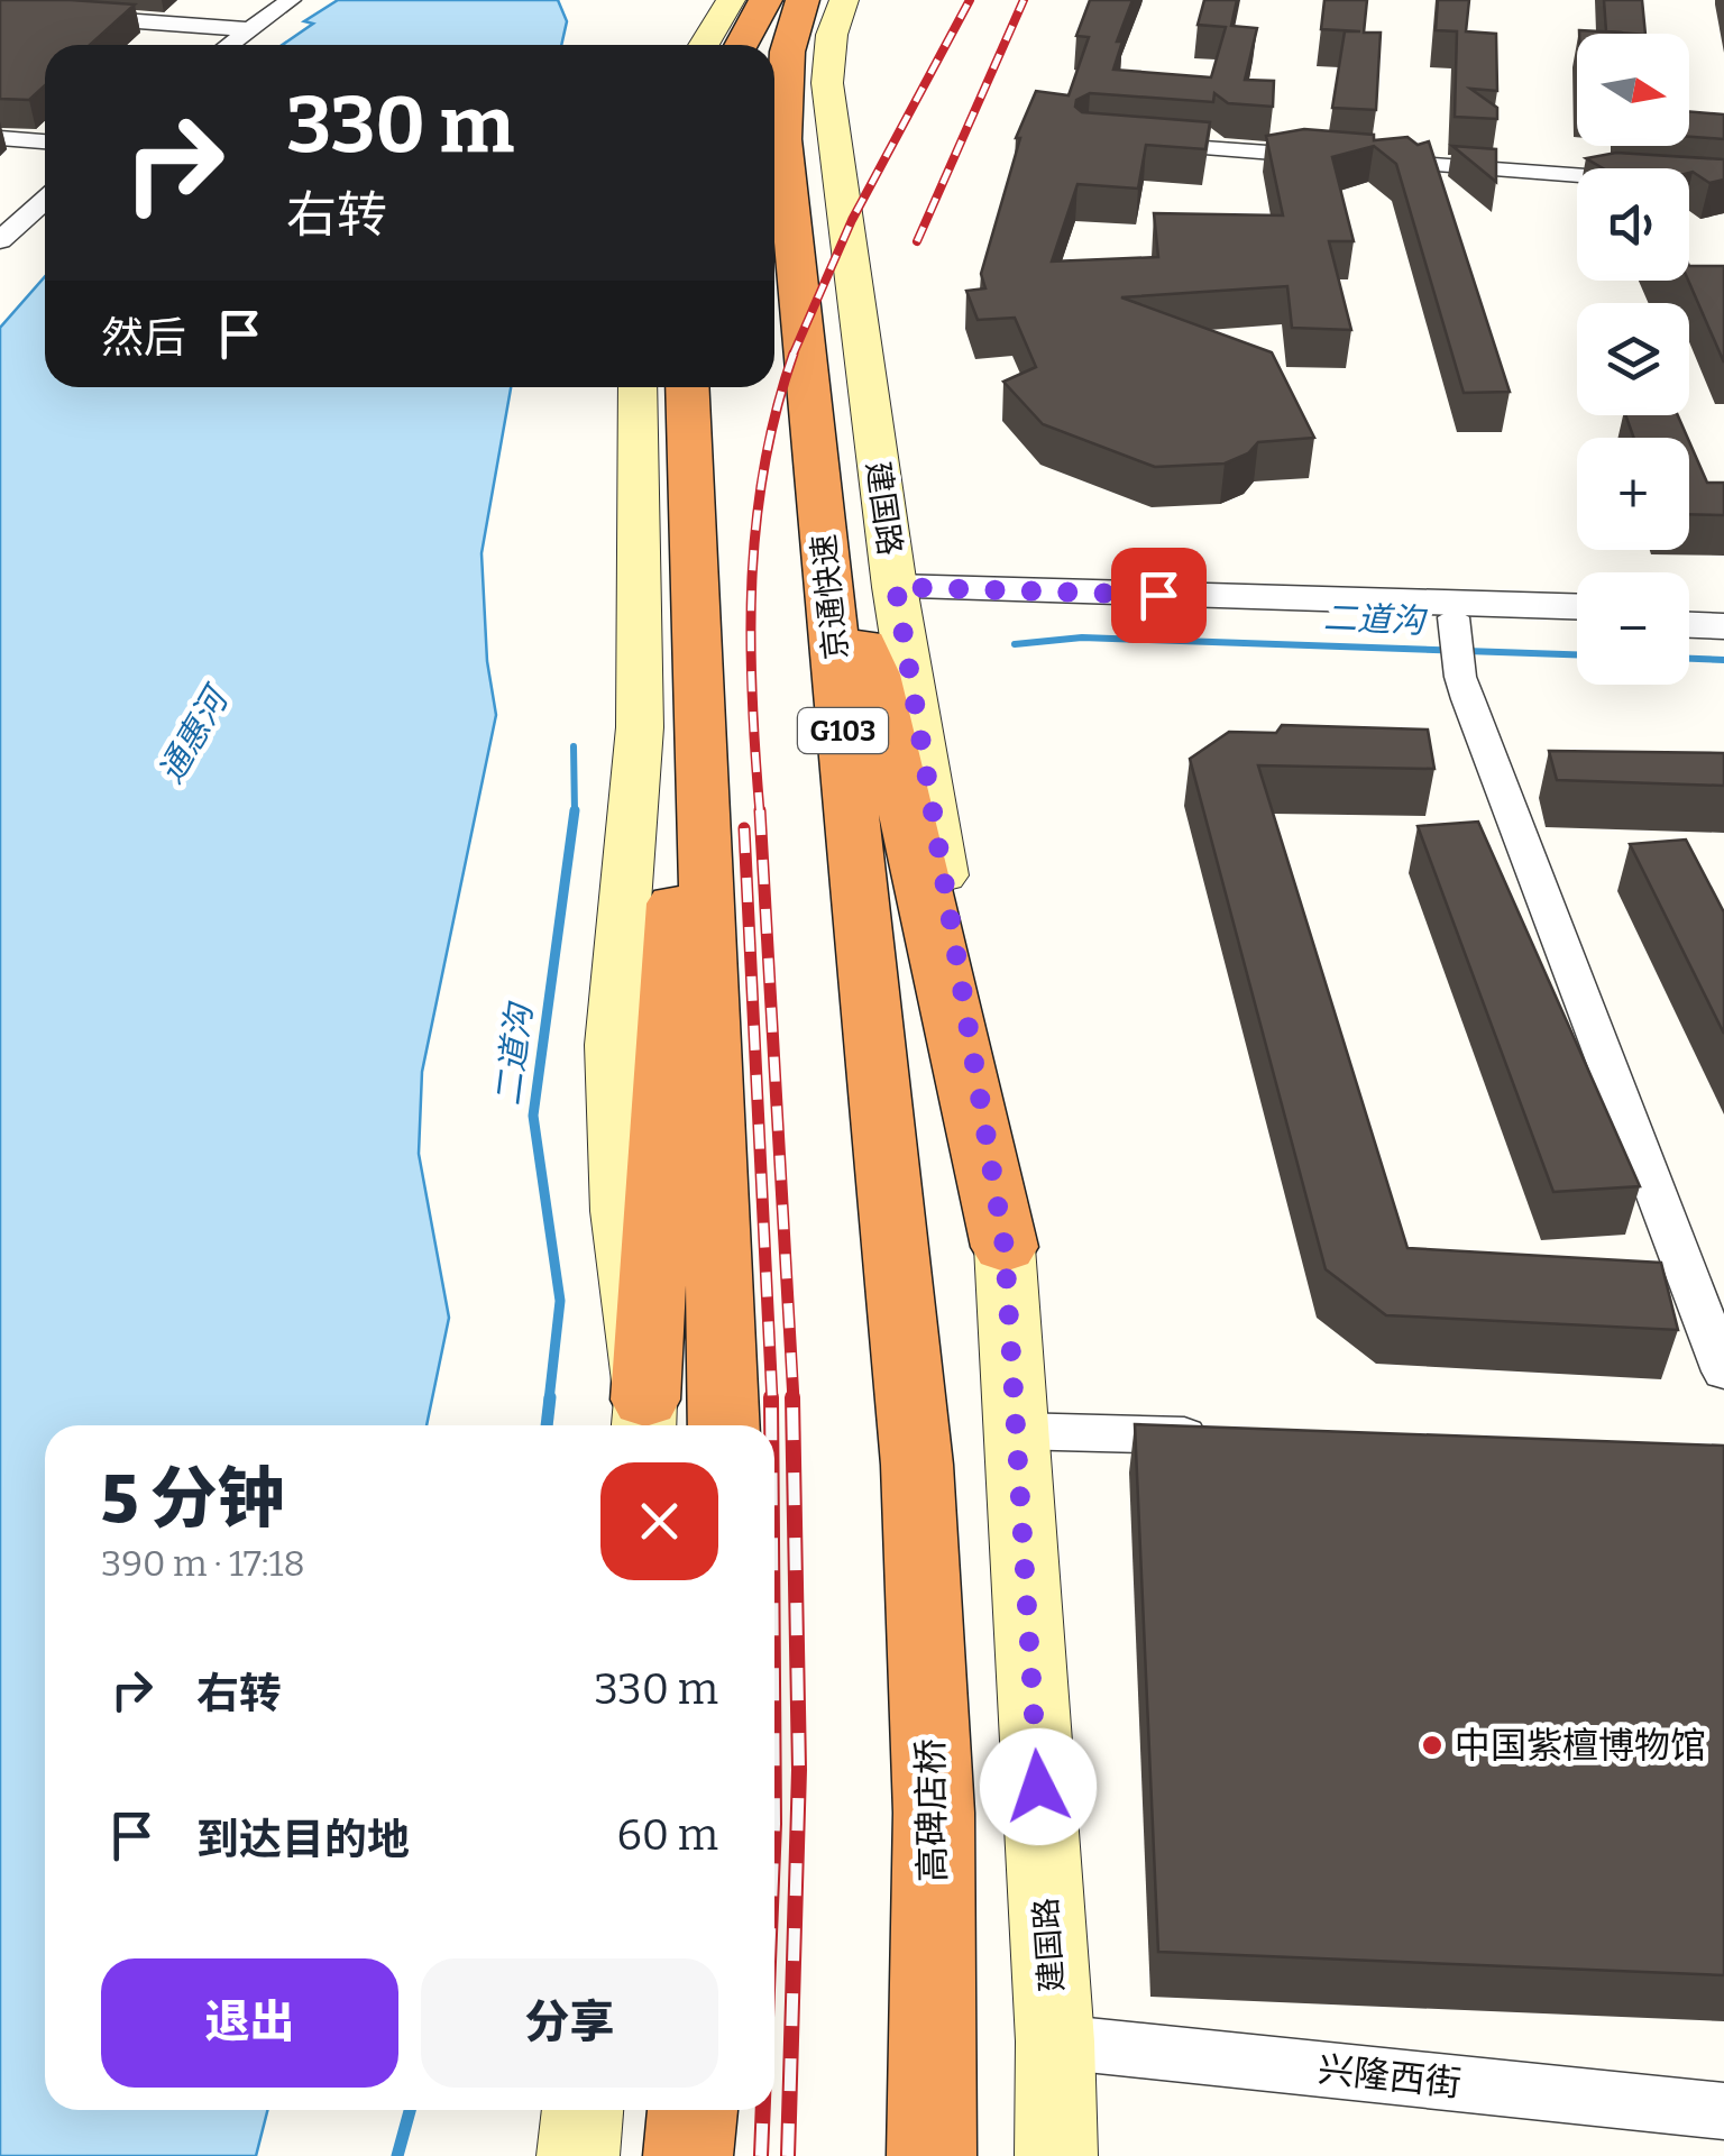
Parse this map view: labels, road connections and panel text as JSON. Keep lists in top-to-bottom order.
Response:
{
  "streets": {
    "highway": ["京通快速", "G103", "高碑店桥"],
    "main road": ["建国路"],
    "street": ["兴隆西街"]
  },
  "crossings": [
    ["建国路", "兴隆西街"],
    ["京通快速", "高碑店桥"]
  ],
  "water": ["二道沟", "通惠河"],
  "places": ["中国紫檀博物馆"],
  "north": "right",
  "page": {
    "map_buttons": ["+", "−"],
    "turn": ["330 m", "右转"],
    "then": "然后",
    "heading": ["5 分钟", "390 m · 17:18"],
    "list": [
      {
        "name": "右转",
        "value": "330 m"
      },
      {
        "name": "到达目的地",
        "value": "60 m"
      }
    ],
    "buttons": ["退出", "分享"]
  }
}
